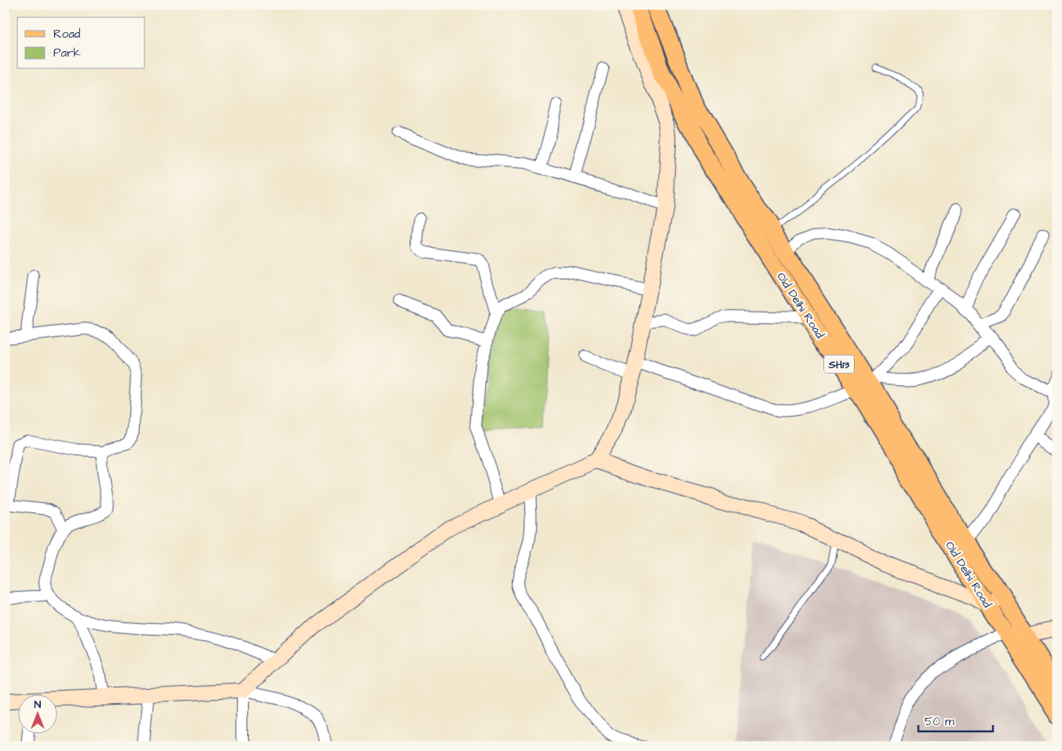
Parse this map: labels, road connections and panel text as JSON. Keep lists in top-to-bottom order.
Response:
{
  "streets": {
    "main road": ["Old Delhi Road", "SH13"]
  },
  "legend": ["Road", "Park"],
  "scale_bar": "50 m",
  "north": "top"
}
